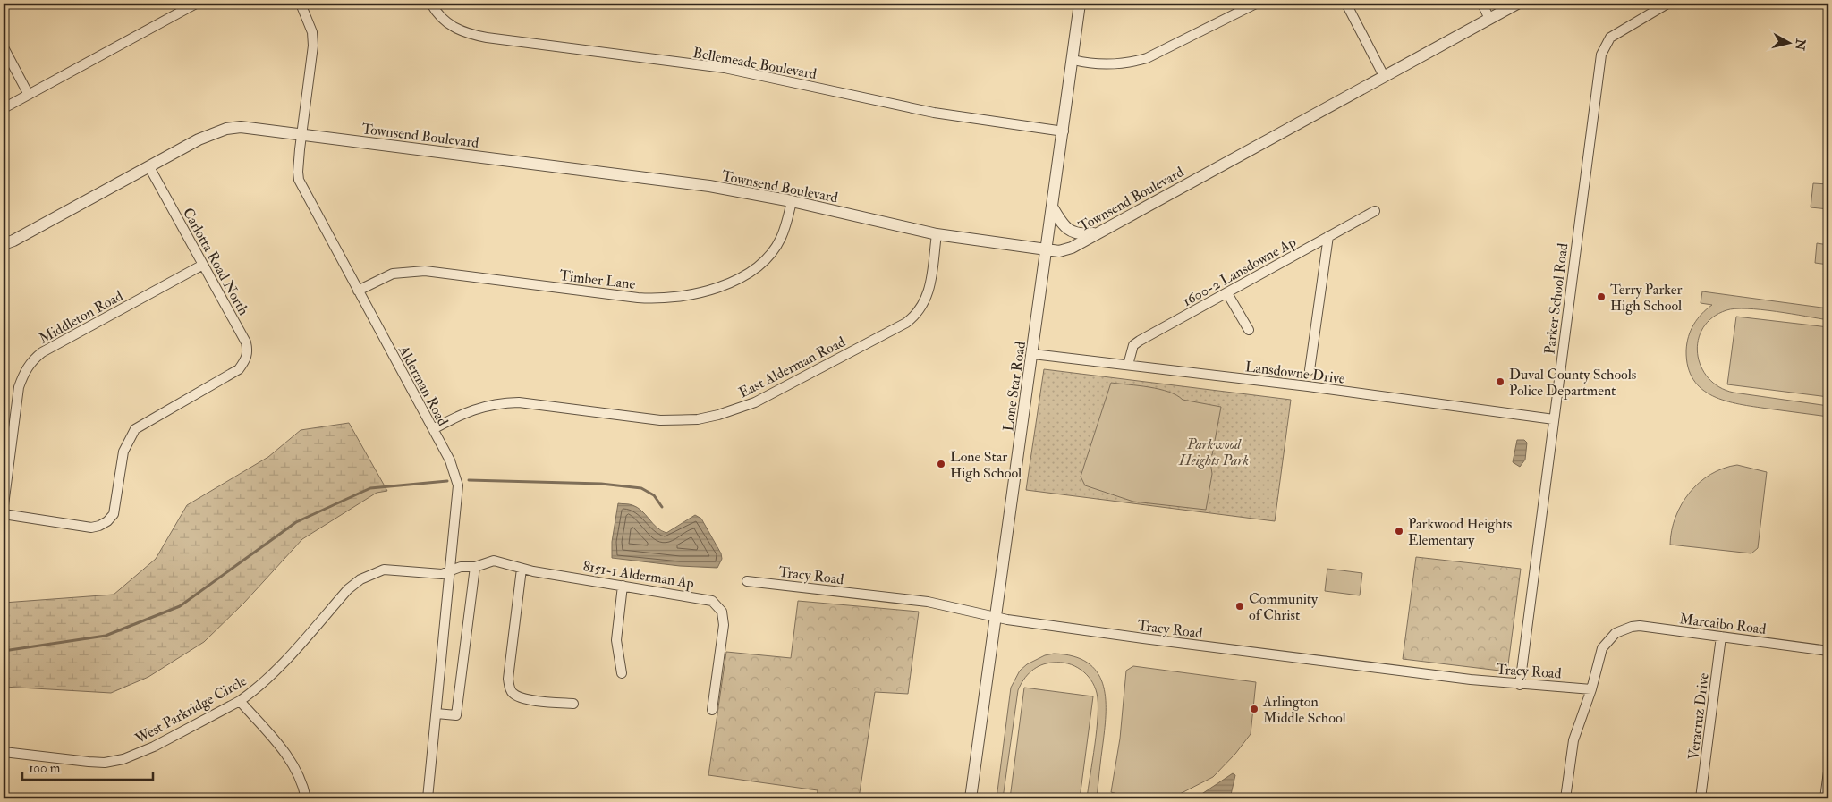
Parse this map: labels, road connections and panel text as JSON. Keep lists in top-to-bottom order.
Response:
{
  "streets": {
    "street": [
      "Bellemeade Boulevard",
      "Townsend Boulevard",
      "Carlotta Road North",
      "1600-2 Lansdowne Ap",
      "Timber Lane",
      "Parker School Road",
      "Middleton Road",
      "East Alderman Road",
      "Lansdowne Drive",
      "Alderman Road",
      "Lone Star Road",
      "8151-1 Alderman Ap",
      "Tracy Road",
      "Marcaibo Road",
      "West Parkridge Circle",
      "Veracruz Drive"
    ]
  },
  "crossings": [
    ["Bellemeade Boulevard", "Lone Star Road"],
    ["Townsend Boulevard", "Carlotta Road North"],
    ["Townsend Boulevard", "Timber Lane"],
    ["Townsend Boulevard", "East Alderman Road"],
    ["Townsend Boulevard", "Alderman Road"],
    ["Townsend Boulevard", "Lone Star Road"],
    ["Carlotta Road North", "Middleton Road"],
    ["1600-2 Lansdowne Ap", "Lansdowne Drive"],
    ["Timber Lane", "Alderman Road"],
    ["Parker School Road", "Lansdowne Drive"],
    ["Parker School Road", "Tracy Road"],
    ["East Alderman Road", "Alderman Road"],
    ["Lansdowne Drive", "Lone Star Road"],
    ["Alderman Road", "8151-1 Alderman Ap"],
    ["Alderman Road", "West Parkridge Circle"],
    ["Lone Star Road", "Tracy Road"],
    ["8151-1 Alderman Ap", "West Parkridge Circle"],
    ["Tracy Road", "Marcaibo Road"],
    ["Marcaibo Road", "Veracruz Drive"]
  ],
  "parks": ["Parkwood Heights Park"],
  "places": [
    "Terry Parker High School",
    "Duval County Schools Police Department",
    "Lone Star High School",
    "Parkwood Heights Elementary",
    "Community of Christ",
    "Arlington Middle School"
  ],
  "scale_bar": "100 m",
  "north": "right"
}
